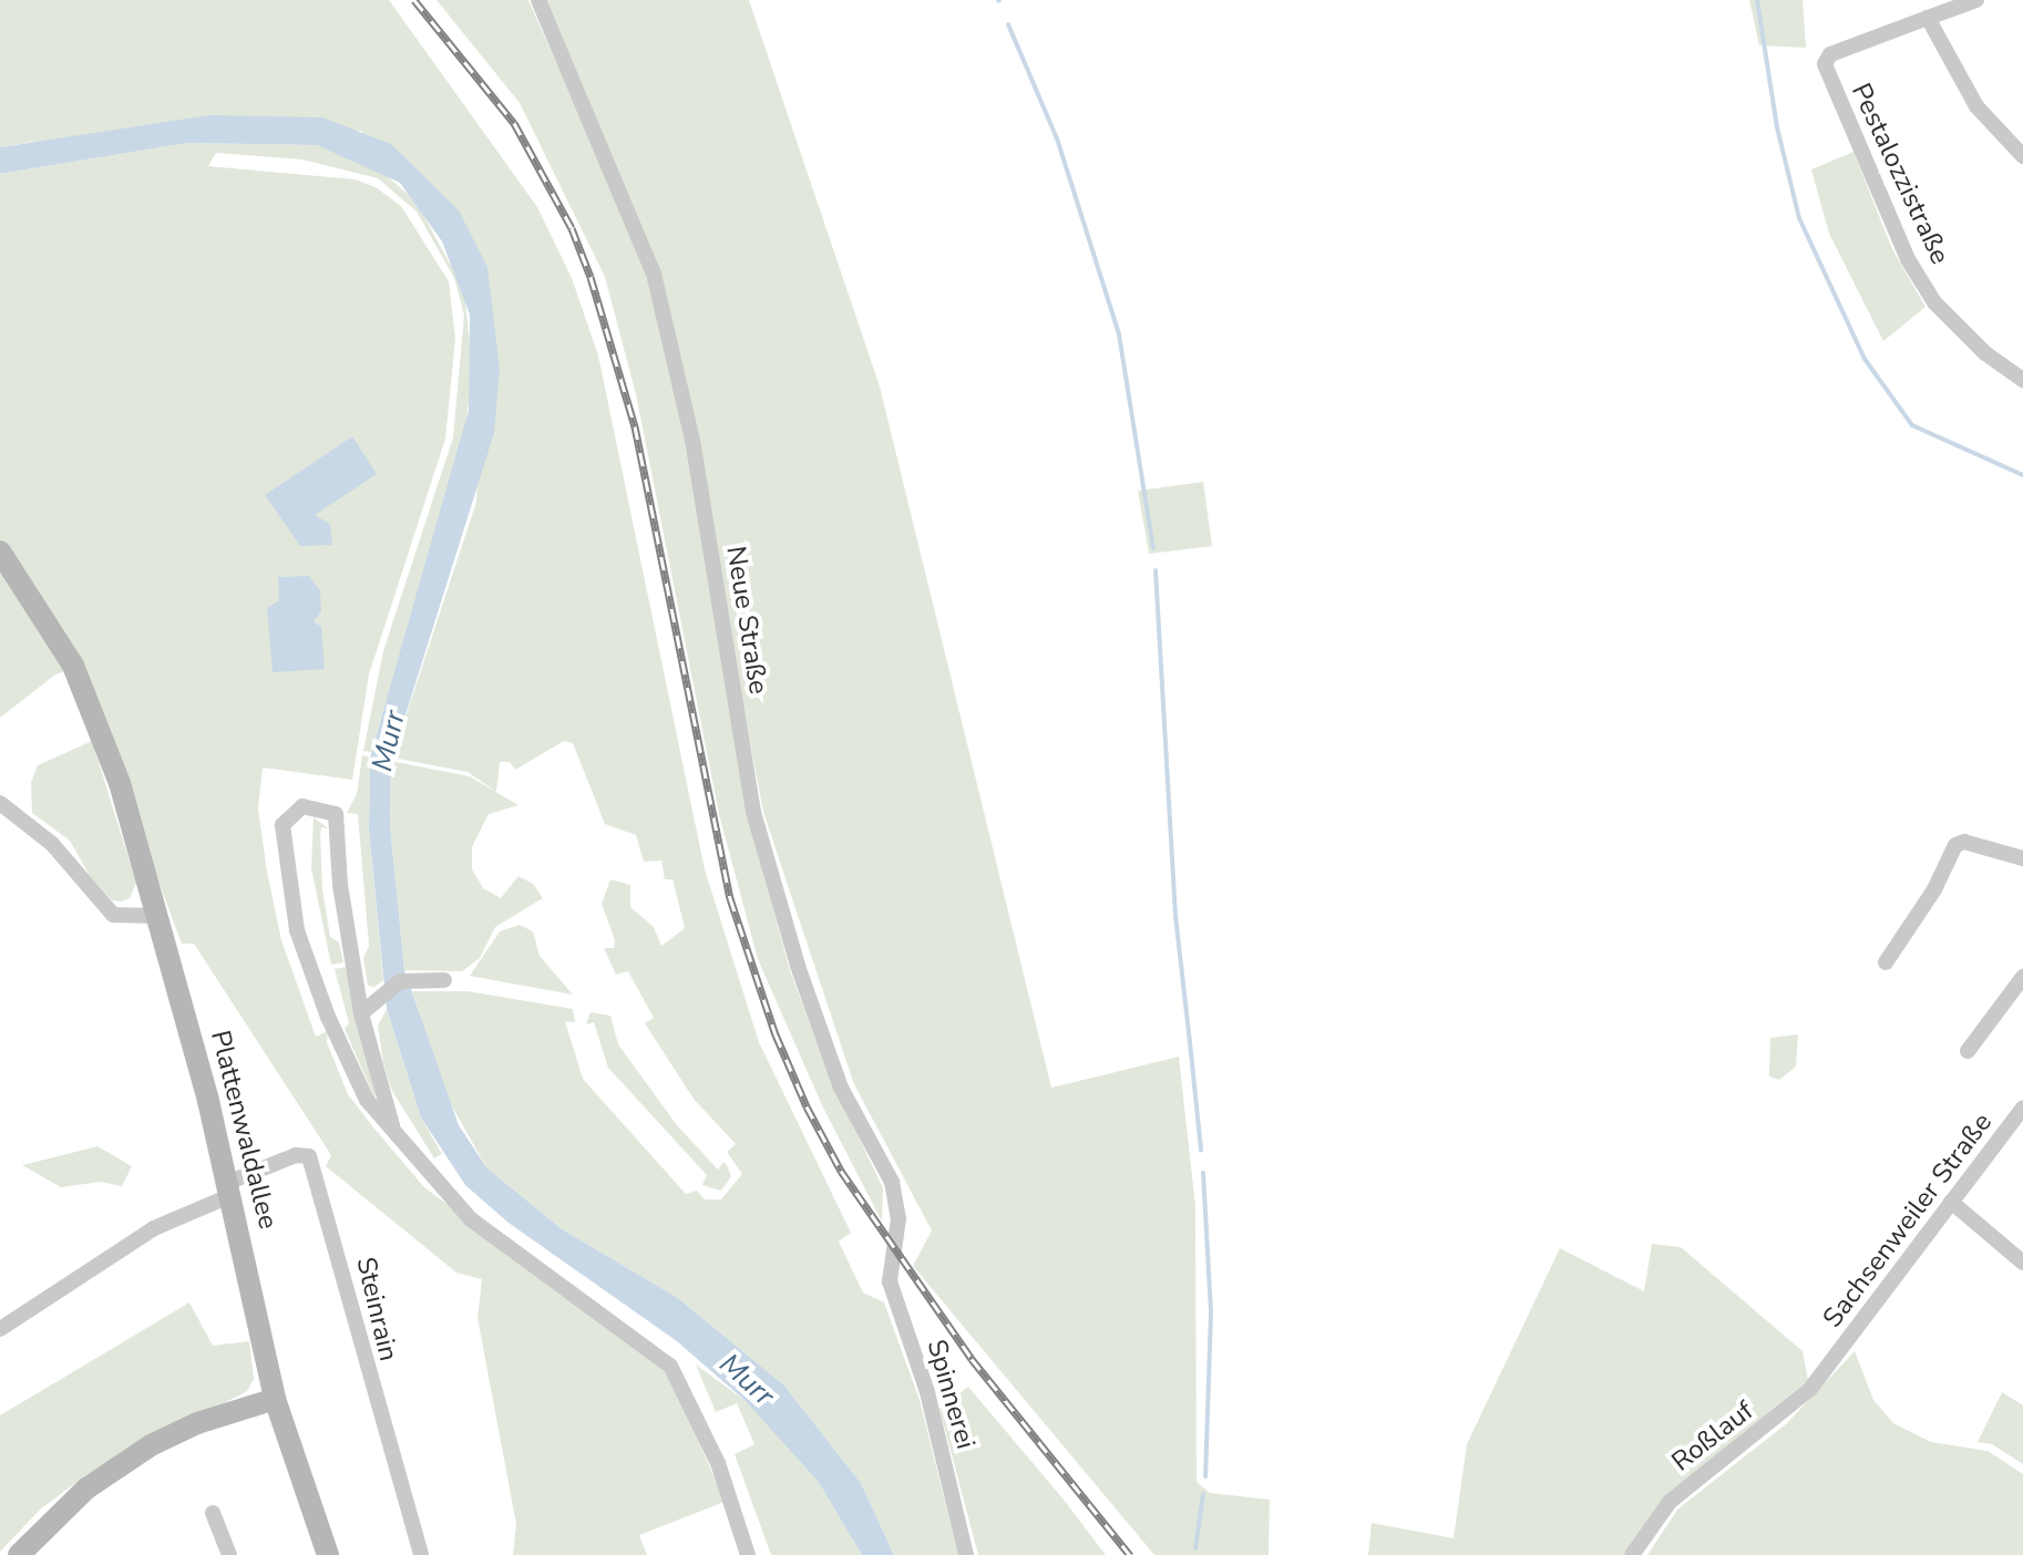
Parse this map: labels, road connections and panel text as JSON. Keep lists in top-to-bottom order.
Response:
{
  "streets": {
    "street": [
      "Pestalozzistraße",
      "Neue Straße",
      "Plattenwaldallee",
      "Sachsenweiler Straße",
      "Steinrain",
      "Spinnerei",
      "Roßlauf"
    ]
  },
  "crossings": [
    ["Neue Straße", "Spinnerei"],
    ["Plattenwaldallee", "Steinrain"],
    ["Sachsenweiler Straße", "Roßlauf"]
  ],
  "water": ["Murr"]
}
